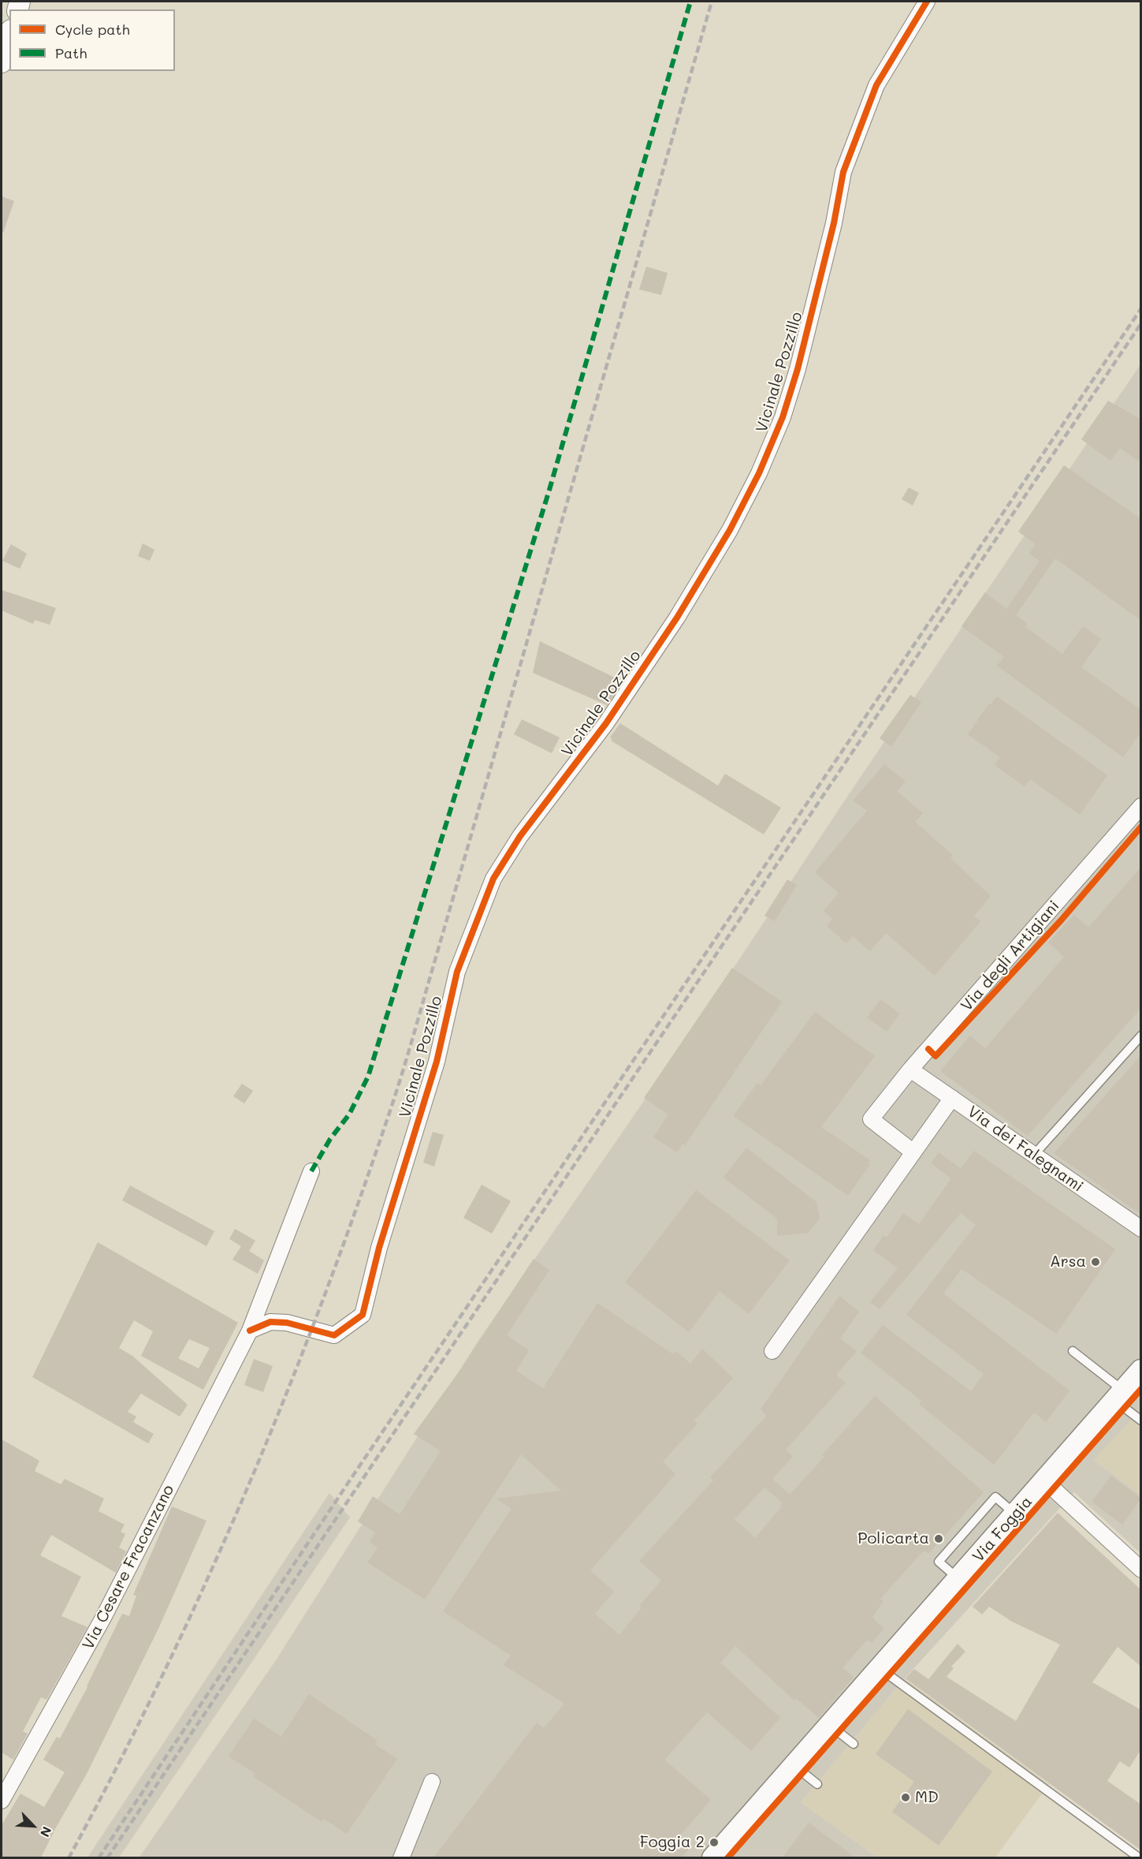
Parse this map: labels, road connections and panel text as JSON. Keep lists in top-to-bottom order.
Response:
{
  "streets": {
    "main road": ["Via Foggia"],
    "street": [
      "Vicinale Pozzillo",
      "Via degli Artigiani",
      "Via dei Falegnami",
      "Via Cesare Fracanzano"
    ]
  },
  "crossings": [
    ["Vicinale Pozzillo", "Via Cesare Fracanzano"],
    ["Via degli Artigiani", "Via dei Falegnami"]
  ],
  "places": [
    "Arsa",
    "Policarta",
    "MD",
    "Foggia 2"
  ],
  "legend": ["Cycle path", "Path"],
  "north": "bottom right"
}
